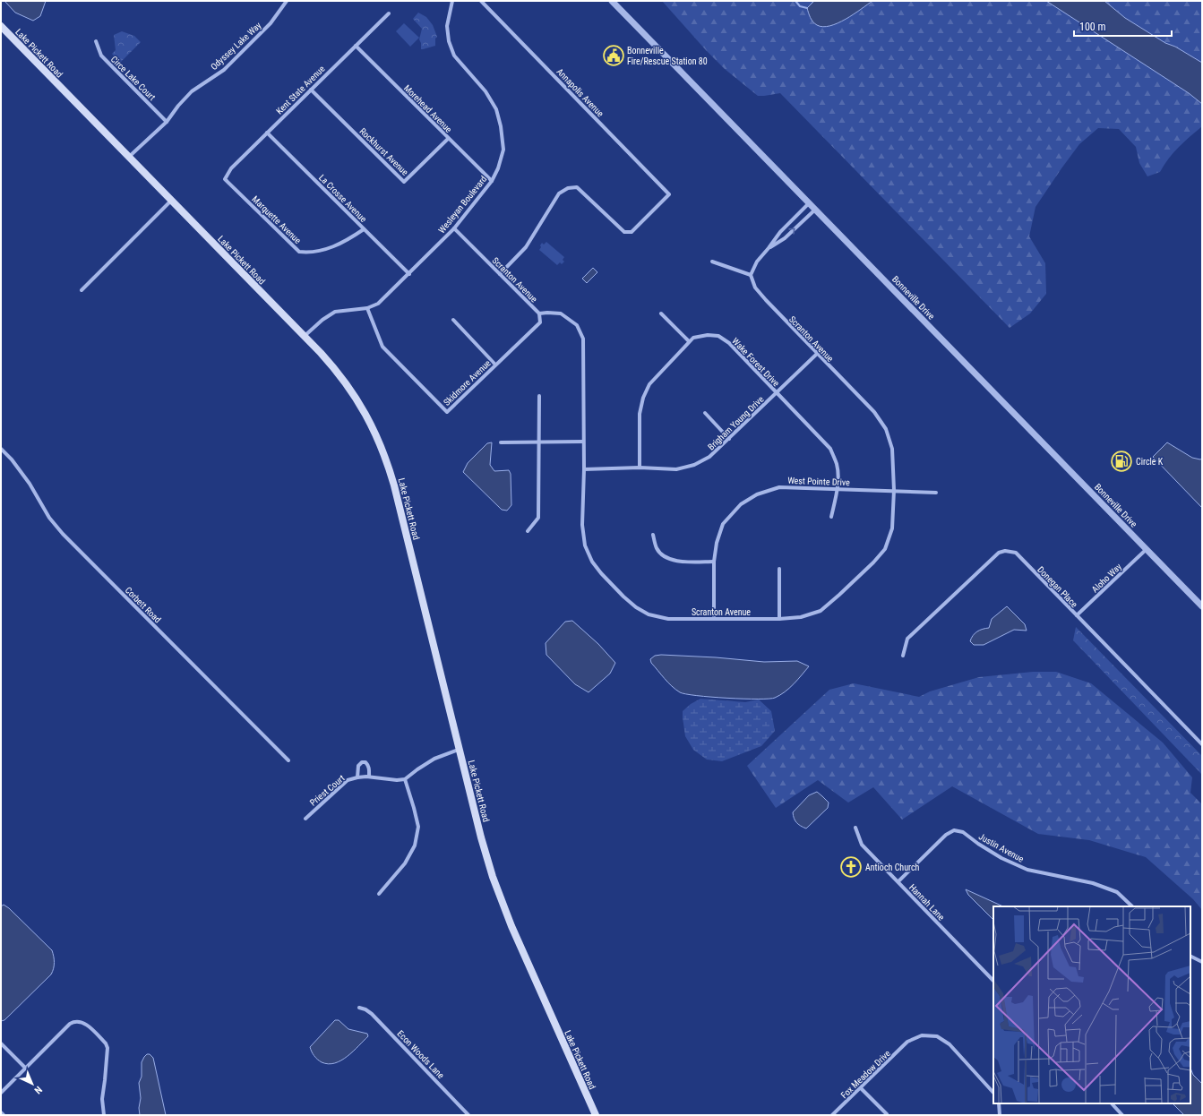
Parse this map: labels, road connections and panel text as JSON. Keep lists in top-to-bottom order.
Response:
{
  "streets": {
    "main road": ["Lake Pickett Road"],
    "street": [
      "Odyssey Lake Way",
      "Circe Lake Court",
      "Kent State Avenue",
      "Annapolis Avenue",
      "Morehead Avenue",
      "Rockhurst Avenue",
      "La Crosse Avenue",
      "Wesleyan Boulevard",
      "Marquette Avenue",
      "Scranton Avenue",
      "Bonneville Drive",
      "Wake Forest Drive",
      "Skidmore Avenue",
      "Brigham Young Drive",
      "West Pointe Drive",
      "Aloho Way",
      "Donegan Place",
      "Corbett Road",
      "Priest Court",
      "Justin Avenue",
      "Hannah Lane",
      "Econ Woods Lane",
      "Fox Meadow Drive"
    ]
  },
  "crossings": [
    ["Odyssey Lake Way", "Lake Pickett Road"],
    ["Odyssey Lake Way", "Circe Lake Court"],
    ["Lake Pickett Road", "Wesleyan Boulevard"],
    ["Kent State Avenue", "Morehead Avenue"],
    ["Kent State Avenue", "Rockhurst Avenue"],
    ["Kent State Avenue", "La Crosse Avenue"],
    ["Kent State Avenue", "Marquette Avenue"],
    ["Annapolis Avenue", "Scranton Avenue"],
    ["Morehead Avenue", "Rockhurst Avenue"],
    ["Morehead Avenue", "Wesleyan Boulevard"],
    ["La Crosse Avenue", "Wesleyan Boulevard"],
    ["La Crosse Avenue", "Marquette Avenue"],
    ["Wesleyan Boulevard", "Scranton Avenue"],
    ["Wesleyan Boulevard", "Skidmore Avenue"],
    ["Scranton Avenue", "Skidmore Avenue"],
    ["Scranton Avenue", "Brigham Young Drive"],
    ["Scranton Avenue", "West Pointe Drive"],
    ["Bonneville Drive", "Aloho Way"],
    ["Wake Forest Drive", "Brigham Young Drive"],
    ["Wake Forest Drive", "West Pointe Drive"],
    ["Aloho Way", "Donegan Place"],
    ["Justin Avenue", "Hannah Lane"]
  ],
  "places": {
    "public building": ["Bonneville Fire/Rescue Station 80"],
    "fuel station": ["Circle K"],
    "church": ["Antioch Church"]
  },
  "scale_bar": "100 m",
  "north": "bottom right"
}
